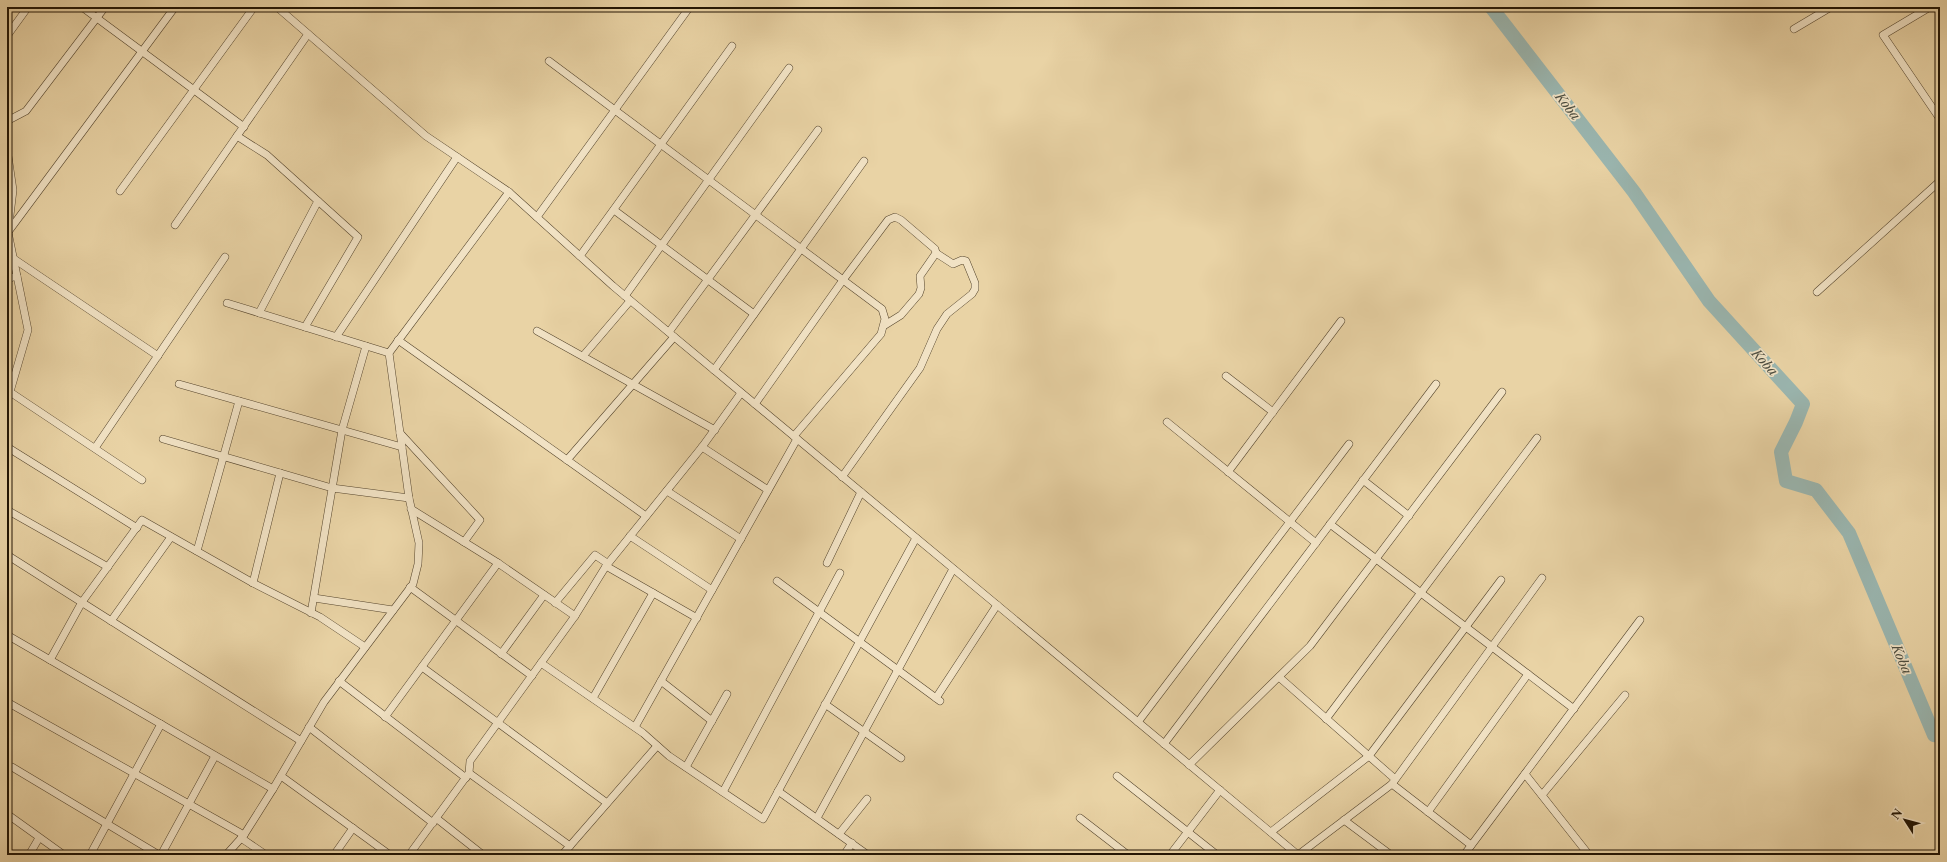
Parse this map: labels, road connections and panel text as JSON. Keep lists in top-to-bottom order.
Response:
{
  "water": ["Koba"],
  "north": "top left"
}
